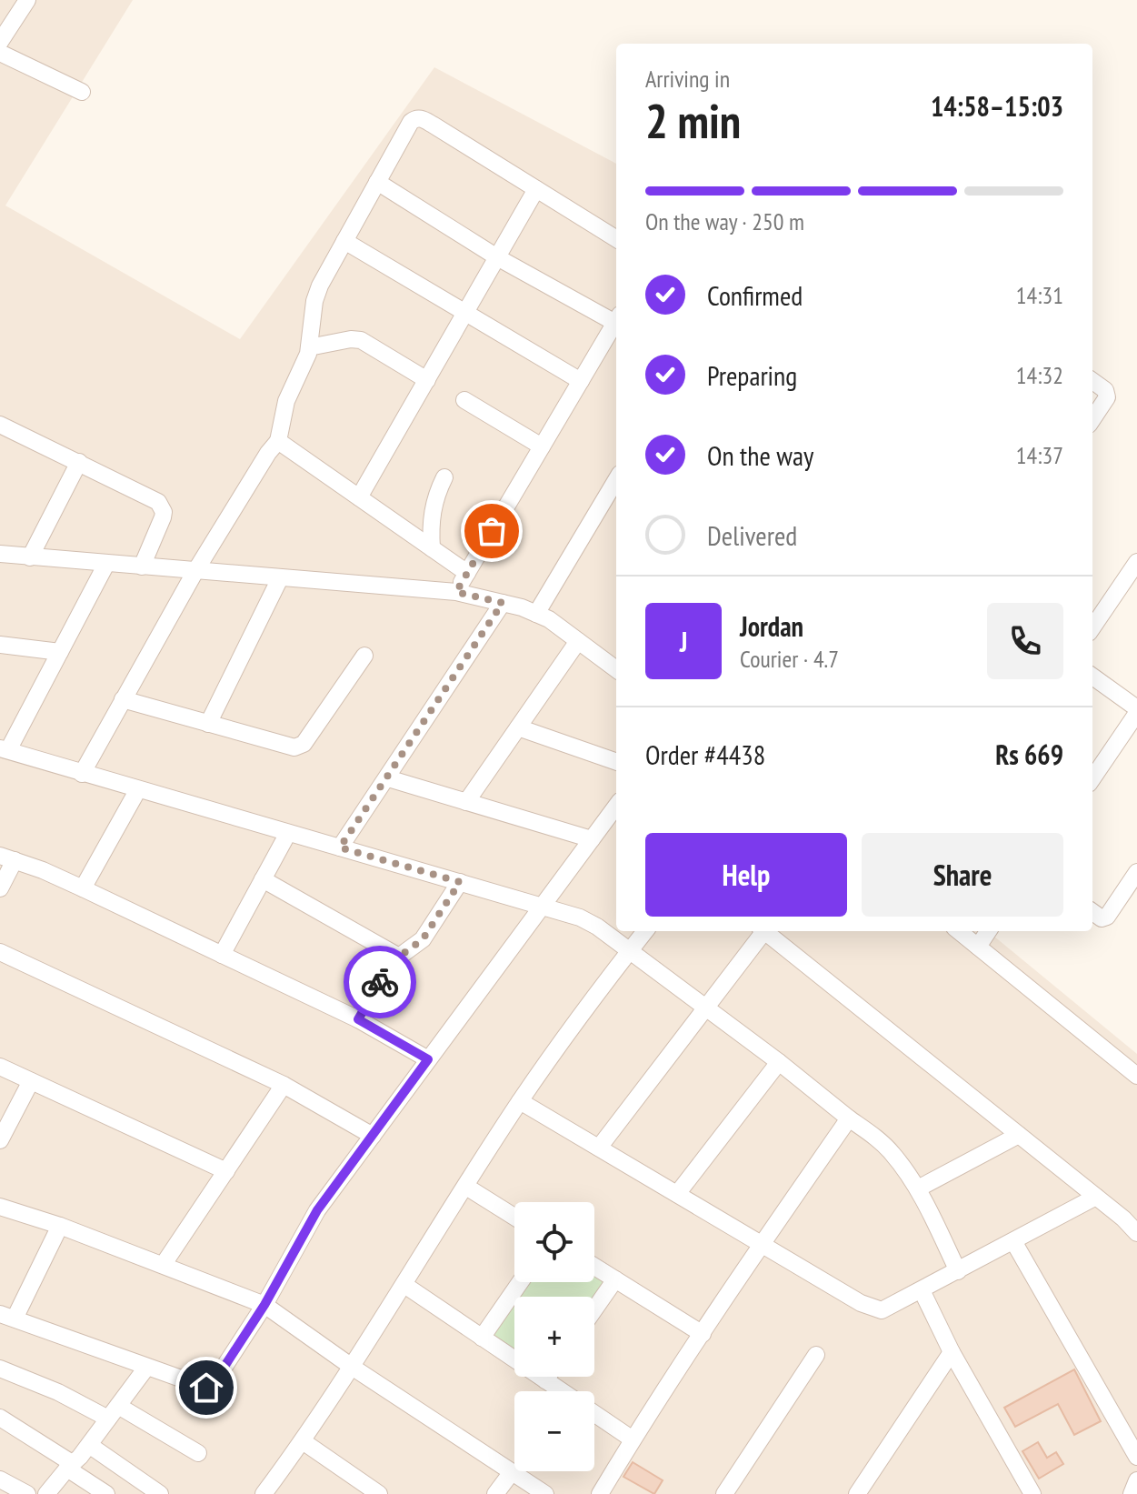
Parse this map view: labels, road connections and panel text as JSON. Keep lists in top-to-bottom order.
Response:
{
  "page": {
    "heading": ["2 min", "Arriving in", "14:58–15:03"],
    "panel": [
      "Jordan",
      "Courier · 4.7",
      "Order #4438",
      "Rs 669"
    ],
    "bar": "On the way · 250 m",
    "list": [
      ["Confirmed", "14:31"],
      ["Preparing", "14:32"],
      ["On the way", "14:37"],
      "Delivered"
    ],
    "round": "J",
    "buttons": ["Help", "Share"],
    "map_buttons": ["+", "−"]
  }
}
